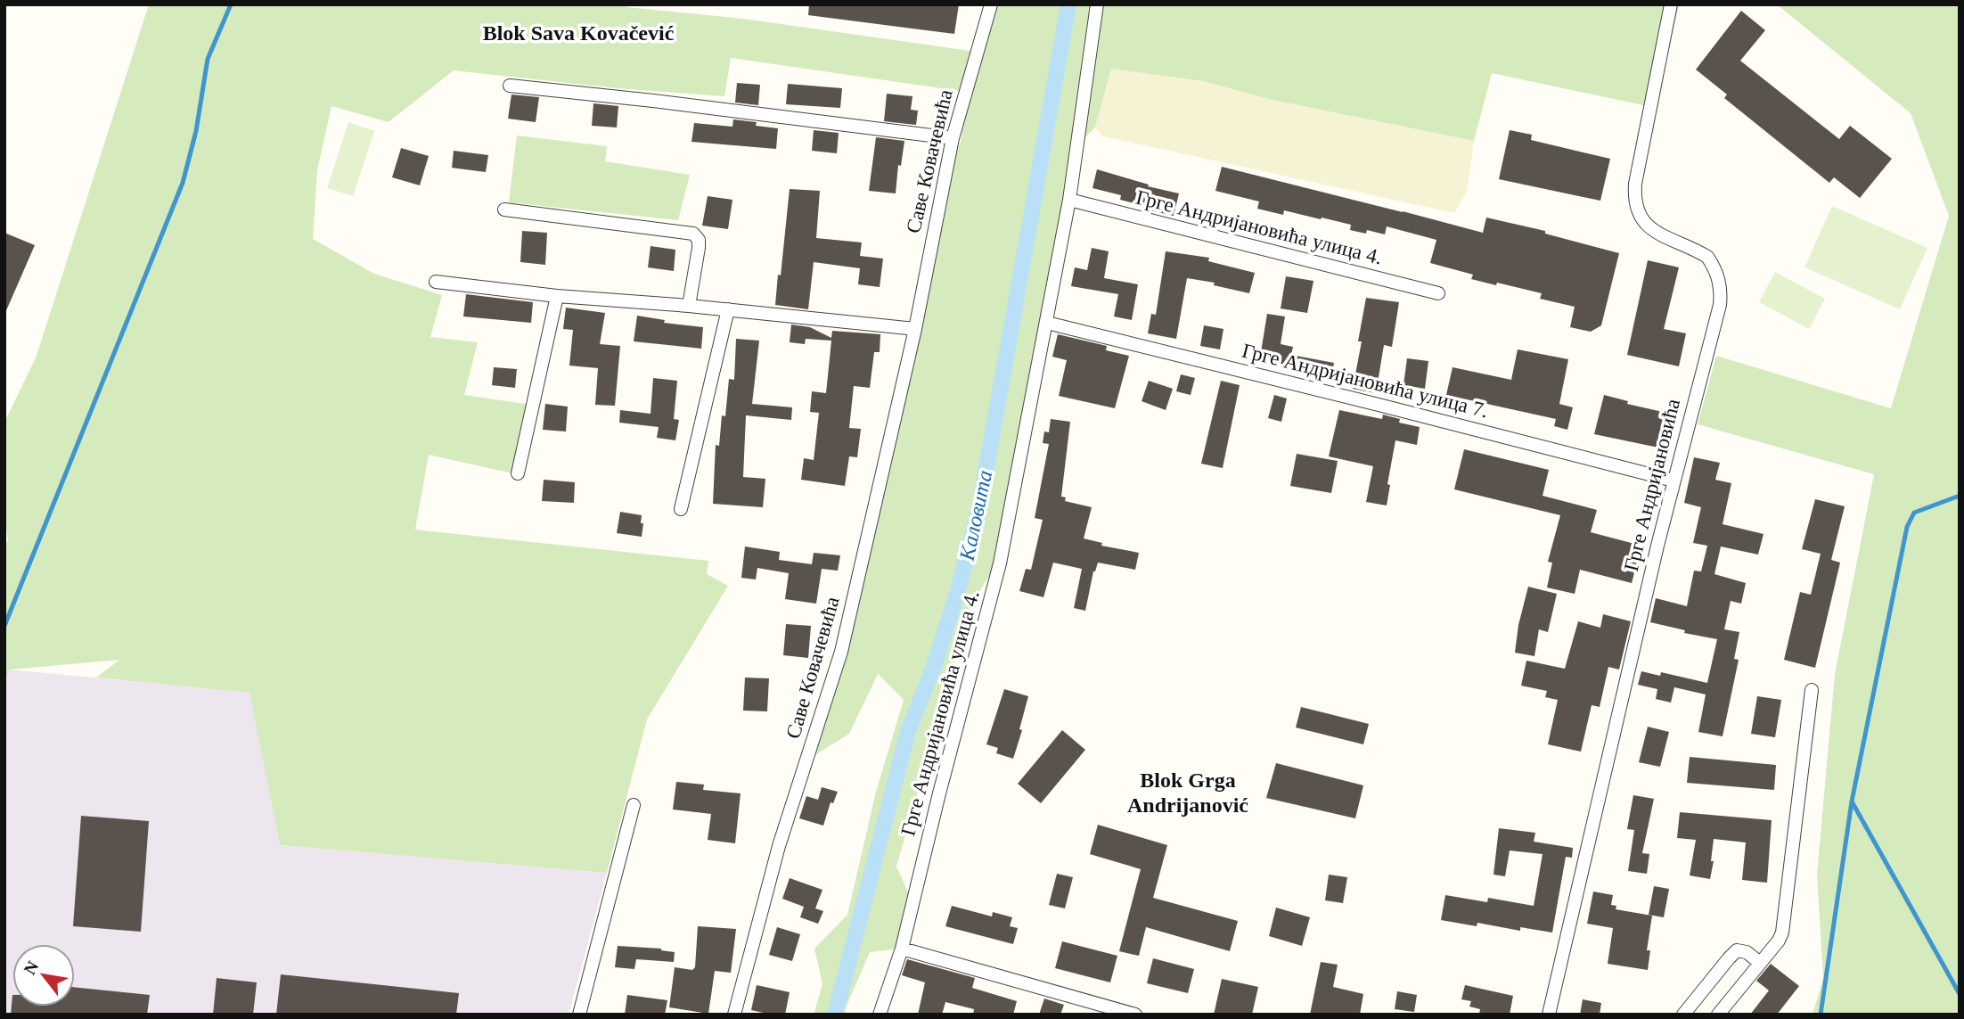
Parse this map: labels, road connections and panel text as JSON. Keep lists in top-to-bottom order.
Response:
{
  "streets": {
    "street": [
      "Саве Ковачевића",
      "Грге Андријановића улица 4.",
      "Грге Андријановића улица 7.",
      "Грге Андријановића"
    ]
  },
  "crossings": [
    ["Грге Андријановића улица 4.", "Грге Андријановића улица 7."],
    ["Грге Андријановића улица 7.", "Грге Андријановића"]
  ],
  "districts": ["Blok Sava Kovačević", "Blok Grga Andrijanović"],
  "water": ["Каловита"],
  "north": "top left"
}
